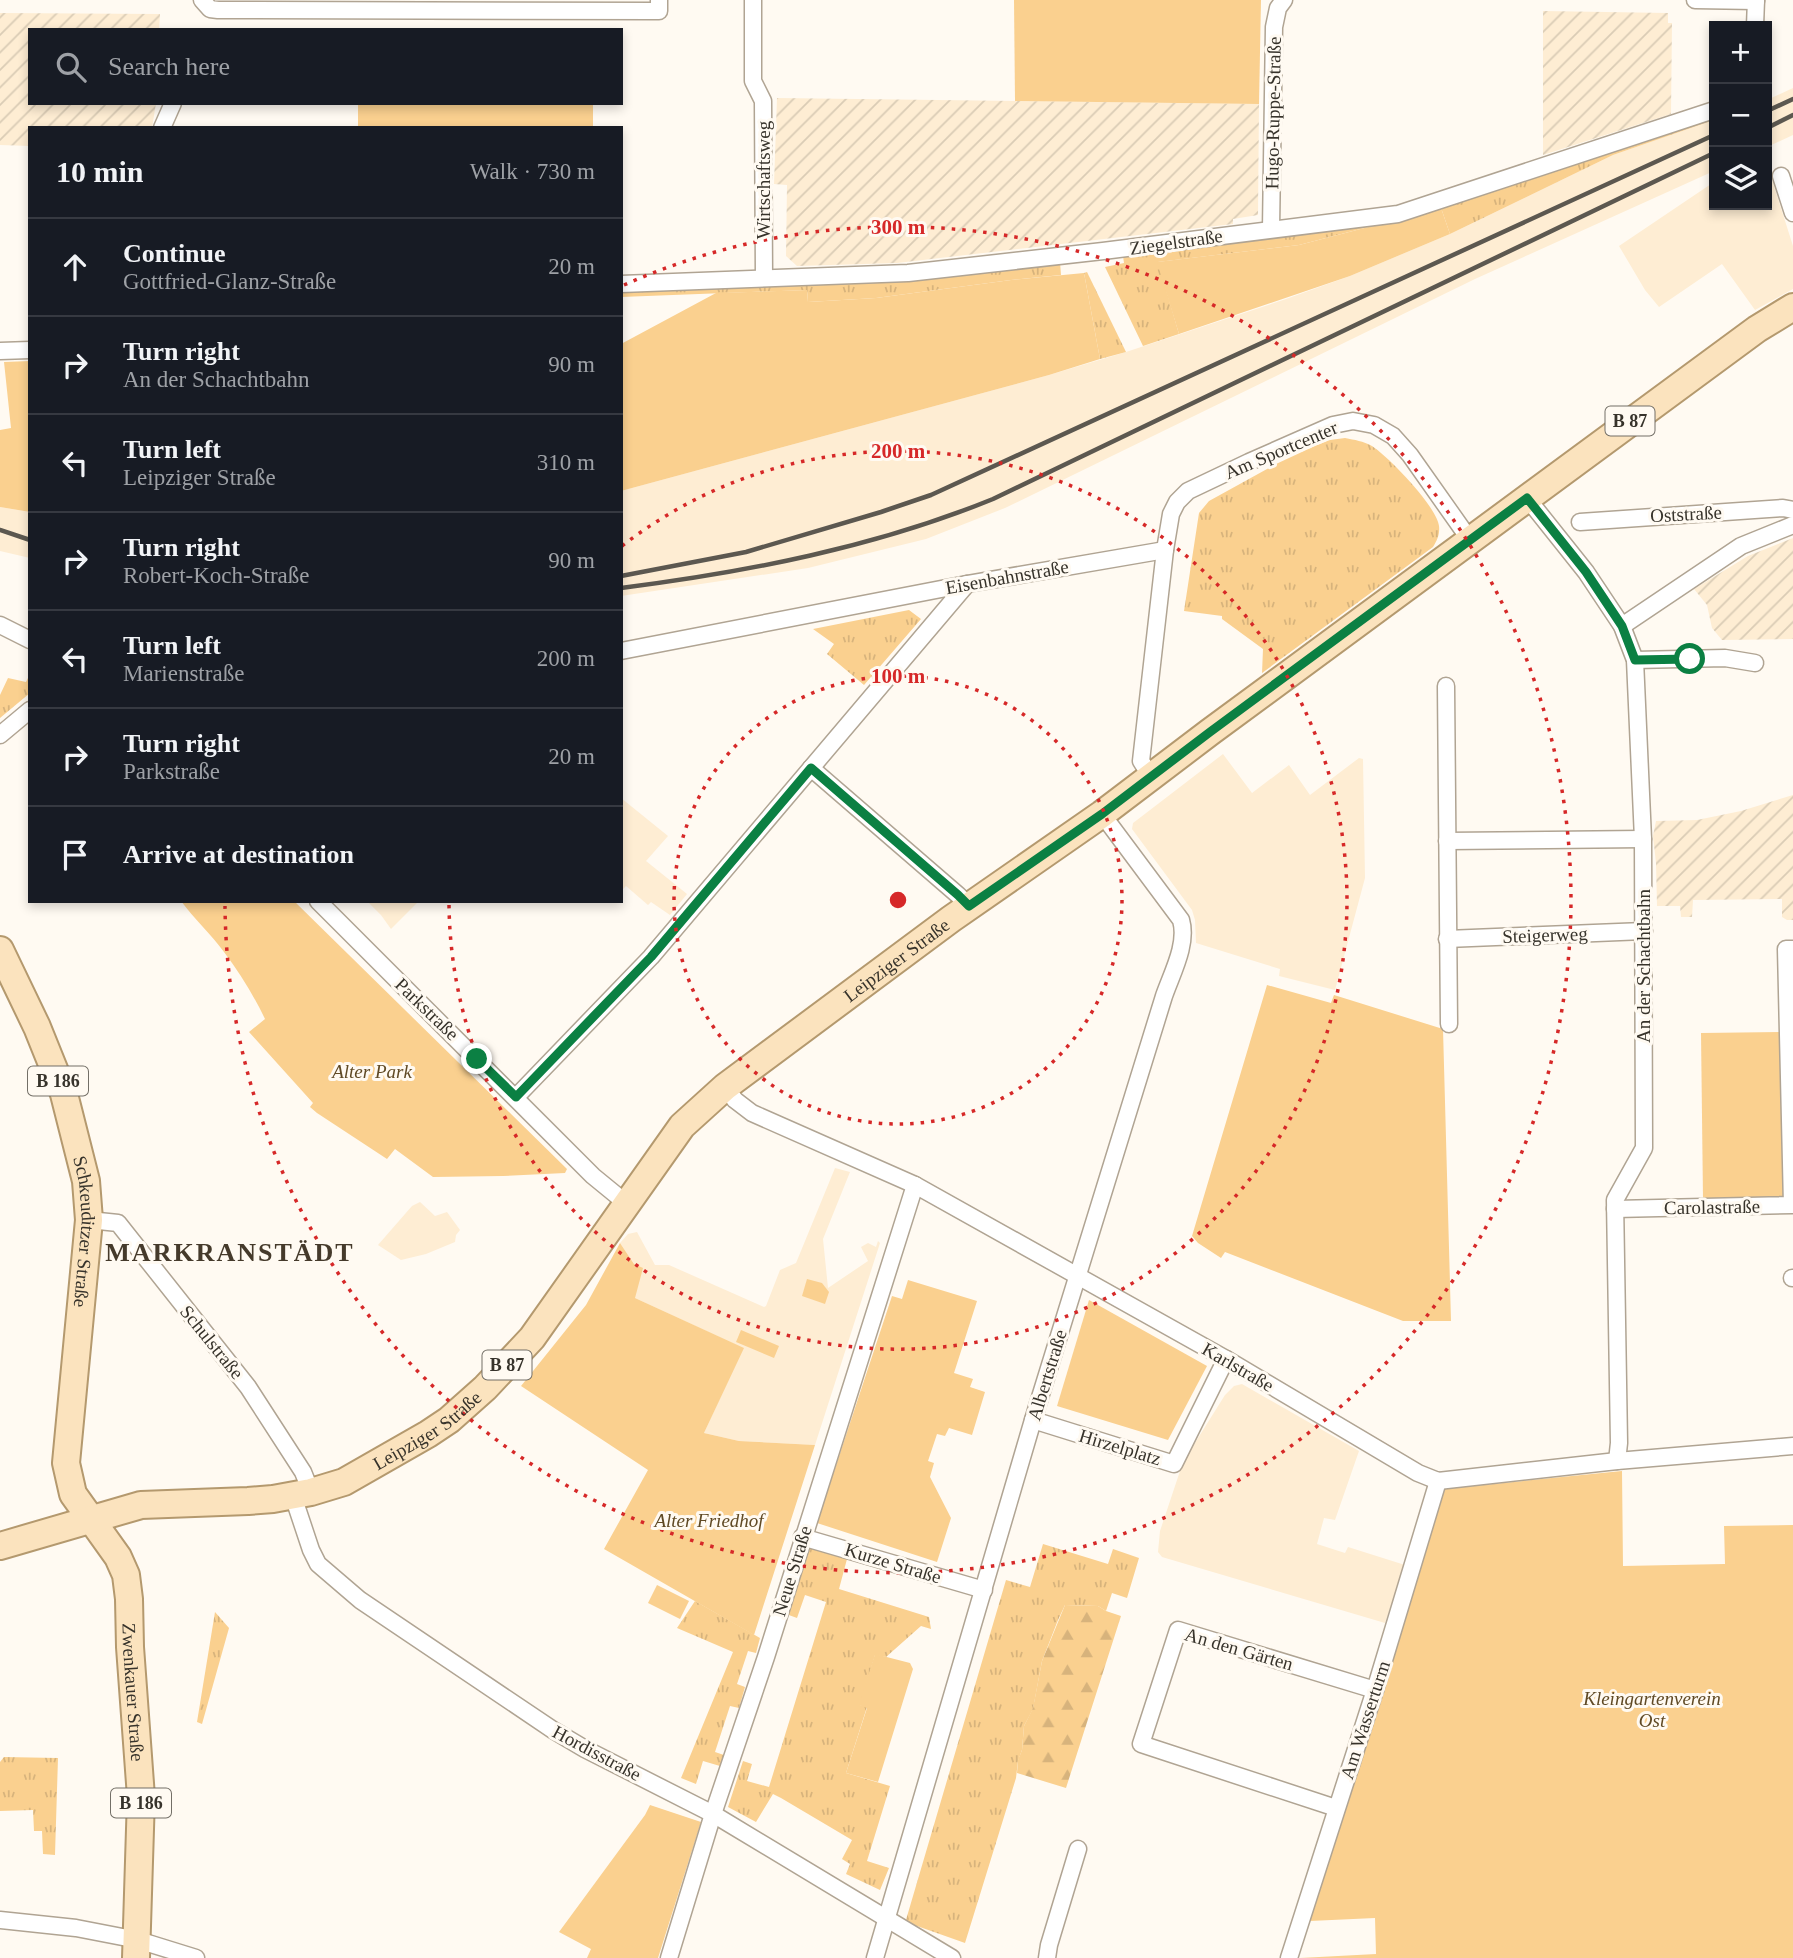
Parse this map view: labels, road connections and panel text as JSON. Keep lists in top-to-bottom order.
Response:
{
  "streets": {
    "main road": [
      "B 87",
      "Leipziger Straße",
      "B 186",
      "Schkeuditzer Straße",
      "Zwenkauer Straße"
    ],
    "street": [
      "Hugo-Ruppe-Straße",
      "Wirtschaftsweg",
      "Ziegelstraße",
      "Am Sportcenter",
      "Oststraße",
      "Eisenbahnstraße",
      "Steigerweg",
      "An der Schachtbahn",
      "Parkstraße",
      "Carolastraße",
      "Schulstraße",
      "Karlstraße",
      "Albertstraße",
      "Hirzelplatz",
      "Kurze Straße",
      "Neue Straße",
      "An den Gärten",
      "Am Wasserturm",
      "Hordisstraße"
    ]
  },
  "crossings": [
    ["Hugo-Ruppe-Straße", "Ziegelstraße"],
    ["Wirtschaftsweg", "Ziegelstraße"],
    ["B 87", "Leipziger Straße"],
    ["B 87", "Schkeuditzer Straße"],
    ["B 87", "Zwenkauer Straße"],
    ["Am Sportcenter", "Eisenbahnstraße"],
    ["Am Sportcenter", "Leipziger Straße"],
    ["Steigerweg", "An der Schachtbahn"],
    ["Leipziger Straße", "An der Schachtbahn"],
    ["Leipziger Straße", "Parkstraße"],
    ["Leipziger Straße", "Schkeuditzer Straße"],
    ["Leipziger Straße", "Schulstraße"],
    ["Leipziger Straße", "Karlstraße"],
    ["Leipziger Straße", "Albertstraße"],
    ["Leipziger Straße", "Zwenkauer Straße"],
    ["Leipziger Straße", "Hordisstraße"],
    ["An der Schachtbahn", "Carolastraße"],
    ["Schkeuditzer Straße", "Schulstraße"],
    ["Schkeuditzer Straße", "Zwenkauer Straße"],
    ["Schulstraße", "Hordisstraße"],
    ["Karlstraße", "Albertstraße"],
    ["Karlstraße", "Hirzelplatz"],
    ["Karlstraße", "Neue Straße"],
    ["Karlstraße", "Am Wasserturm"],
    ["Albertstraße", "Hirzelplatz"],
    ["Albertstraße", "Kurze Straße"],
    ["Albertstraße", "Hordisstraße"],
    ["Kurze Straße", "Neue Straße"],
    ["Neue Straße", "Hordisstraße"],
    ["An den Gärten", "Am Wasserturm"]
  ],
  "districts": ["MARKRANSTÄDT"],
  "parks": ["Alter Park", "Alter Friedhof", "Kleingartenverein Ost"],
  "page": {
    "map_buttons": ["+", "−"],
    "search": "Search here",
    "heading": ["10 min", "Walk · 730 m"],
    "list": [
      ["Continue", "Gottfried-Glanz-Straße", "20 m"],
      ["Turn right", "An der Schachtbahn", "90 m"],
      ["Turn left", "Leipziger Straße", "310 m"],
      ["Turn right", "Robert-Koch-Straße", "90 m"],
      ["Turn left", "Marienstraße", "200 m"],
      ["Turn right", "Parkstraße", "20 m"],
      "Arrive at destination"
    ]
  },
  "rings": ["300 m", "200 m", "100 m"]
}
